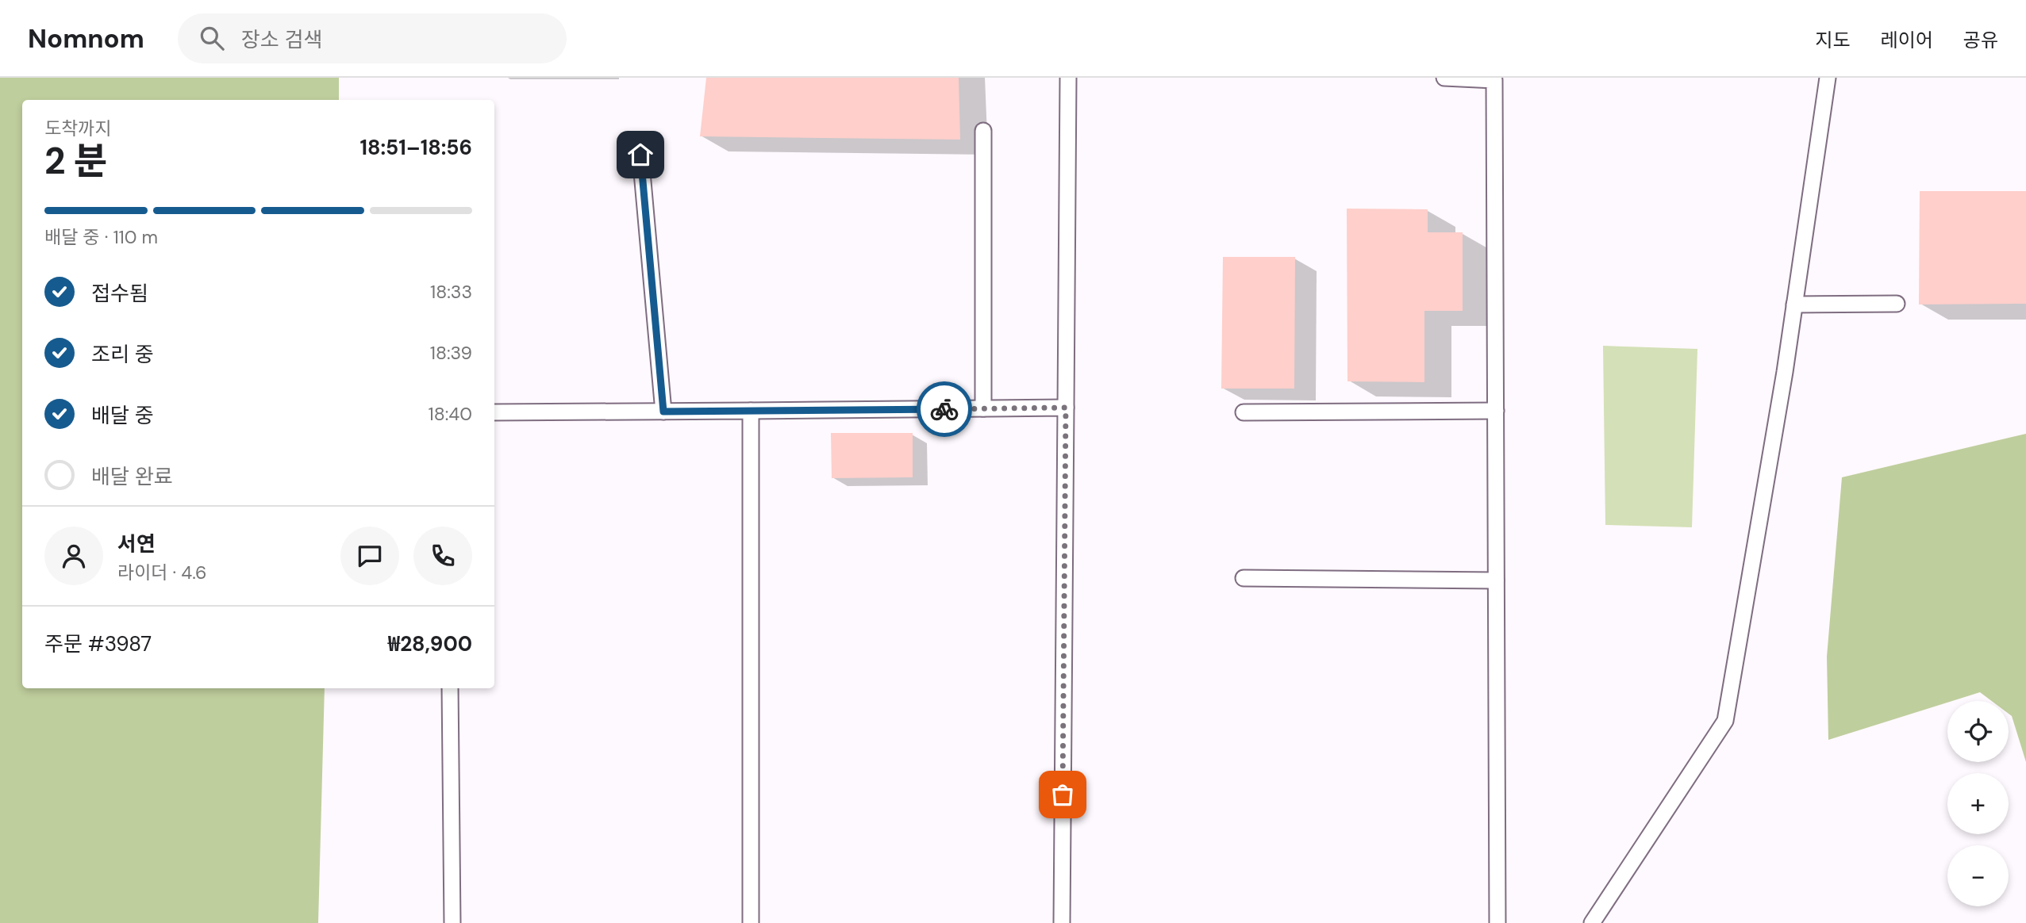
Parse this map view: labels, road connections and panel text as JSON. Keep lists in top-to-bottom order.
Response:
{
  "page": {
    "header": "Nomnom",
    "search": "장소 검색",
    "nav": ["지도", "레이어", "공유"],
    "heading": ["2 분", "도착까지", "18:51–18:56"],
    "panel": [
      "서연",
      "라이더 · 4.6",
      "주문 #3987",
      "₩28,900"
    ],
    "bar": "배달 중 · 110 m",
    "list": [
      ["접수됨", "18:33"],
      ["조리 중", "18:39"],
      ["배달 중", "18:40"],
      "배달 완료"
    ],
    "map_buttons": ["+", "−"]
  }
}
